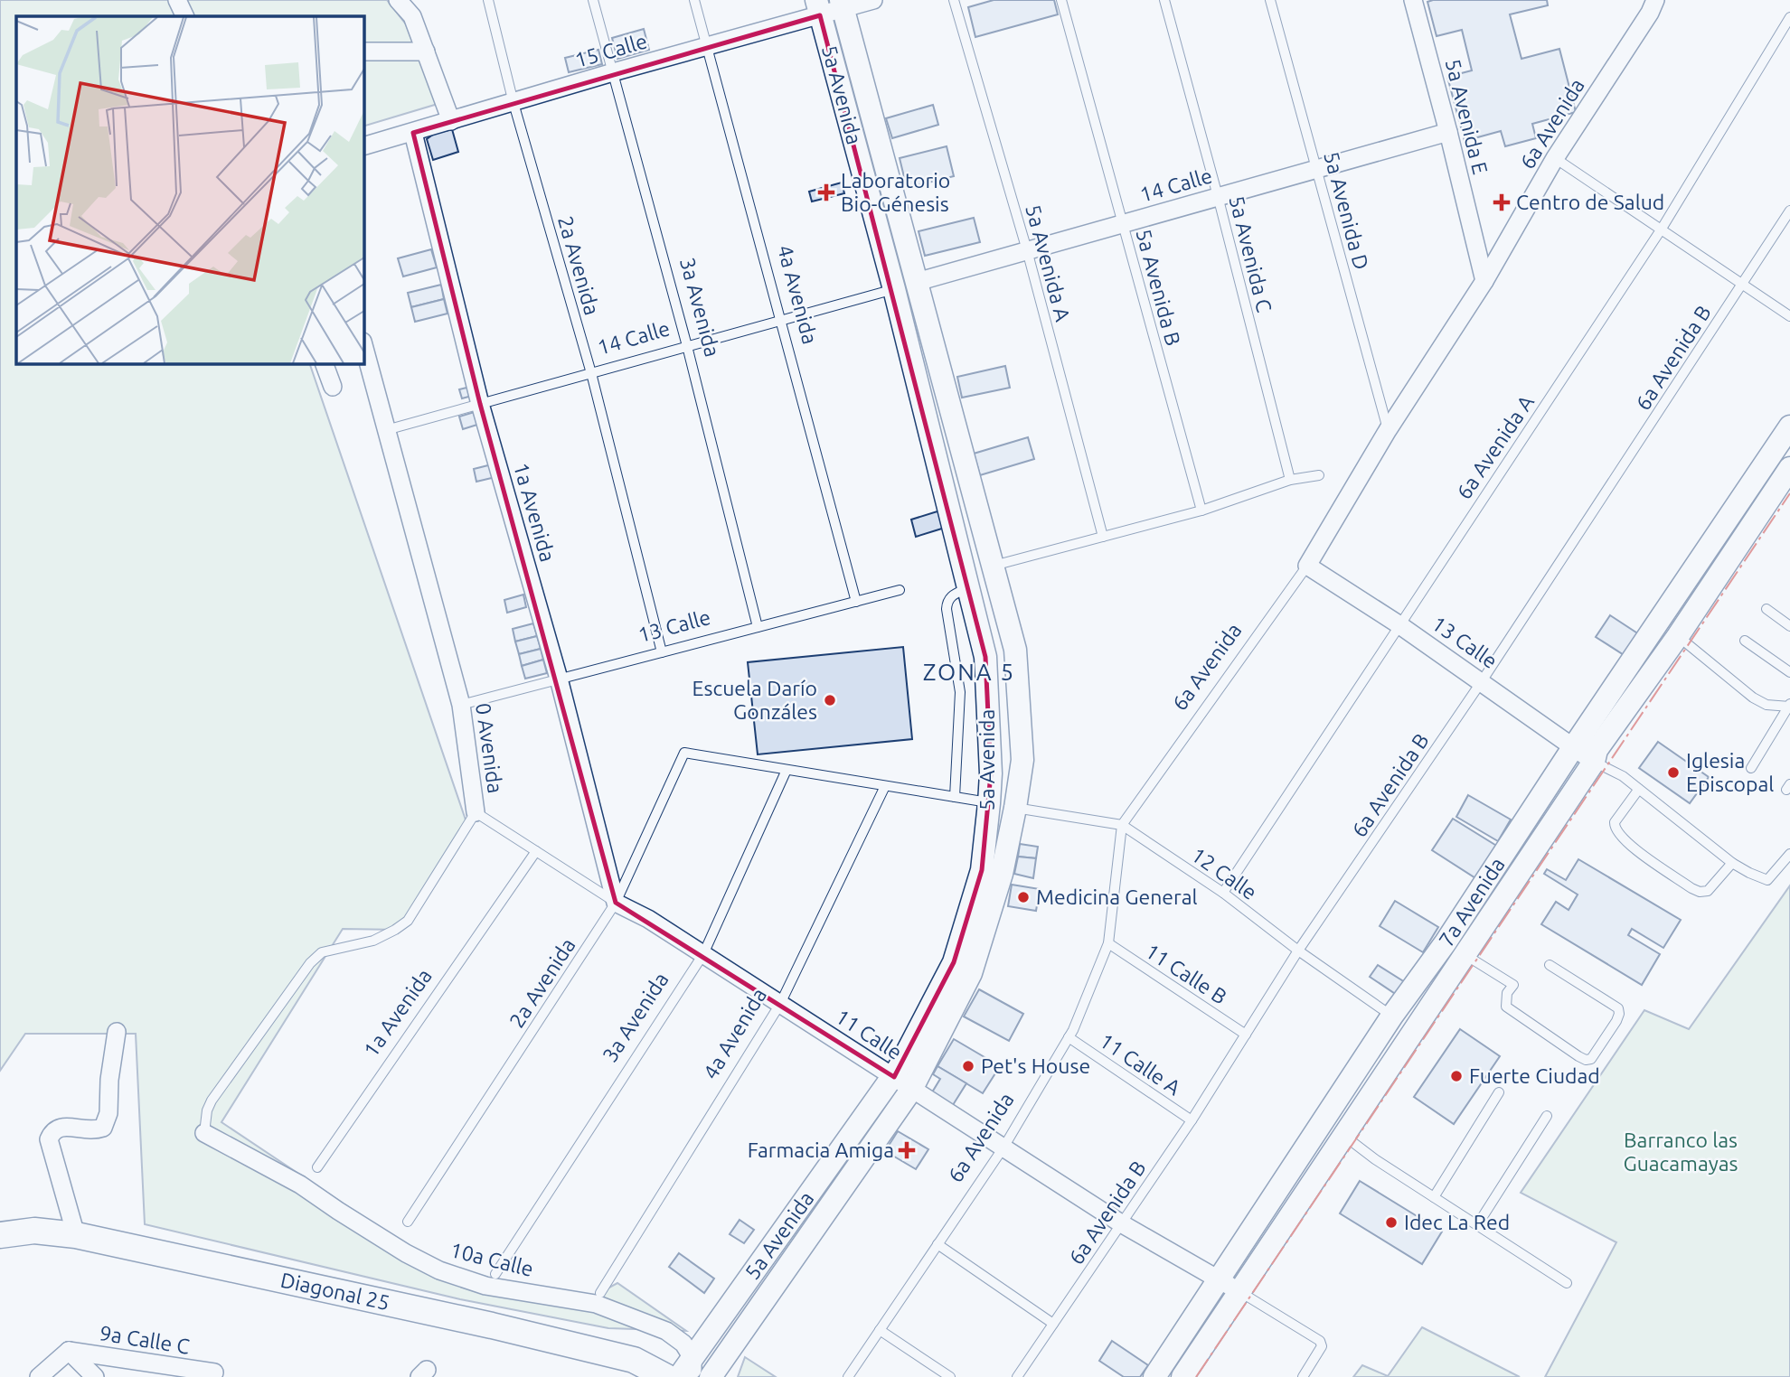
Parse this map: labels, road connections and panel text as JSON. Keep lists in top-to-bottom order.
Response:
{
  "streets": {
    "main road": ["Diagonal 25"],
    "street": [
      "15 Calle",
      "5a Avenida",
      "5a Avenida E",
      "6a Avenida",
      "14 Calle",
      "1a Avenida",
      "13 Calle",
      "0 Avenida",
      "7a Avenida",
      "11 Calle",
      "10a Calle",
      "9a Calle C"
    ],
    "lane": [
      "5a Avenida D",
      "5a Avenida C",
      "5a Avenida A",
      "2a Avenida",
      "5a Avenida B",
      "4a Avenida",
      "3a Avenida",
      "6a Avenida B",
      "6a Avenida A",
      "12 Calle",
      "11 Calle B",
      "11 Calle A"
    ]
  },
  "crossings": [
    ["15 Calle", "5a Avenida"],
    ["15 Calle", "2a Avenida"],
    ["15 Calle", "4a Avenida"],
    ["15 Calle", "3a Avenida"],
    ["15 Calle", "1a Avenida"],
    ["5a Avenida", "14 Calle"],
    ["5a Avenida", "12 Calle"],
    ["5a Avenida", "11 Calle"],
    ["5a Avenida", "10a Calle"],
    ["5a Avenida E", "6a Avenida"],
    ["5a Avenida E", "14 Calle"],
    ["6a Avenida", "5a Avenida D"],
    ["6a Avenida", "13 Calle"],
    ["6a Avenida", "12 Calle"],
    ["6a Avenida", "11 Calle B"],
    ["6a Avenida", "11 Calle"],
    ["6a Avenida", "11 Calle A"],
    ["14 Calle", "5a Avenida D"],
    ["14 Calle", "5a Avenida C"],
    ["14 Calle", "5a Avenida A"],
    ["14 Calle", "2a Avenida"],
    ["14 Calle", "5a Avenida B"],
    ["14 Calle", "4a Avenida"],
    ["14 Calle", "3a Avenida"],
    ["14 Calle", "1a Avenida"],
    ["14 Calle", "0 Avenida"],
    ["2a Avenida", "3a Avenida"],
    ["2a Avenida", "1a Avenida"],
    ["2a Avenida", "13 Calle"],
    ["2a Avenida", "11 Calle"],
    ["4a Avenida", "13 Calle"],
    ["4a Avenida", "11 Calle"],
    ["3a Avenida", "13 Calle"],
    ["3a Avenida", "11 Calle"],
    ["6a Avenida B", "13 Calle"],
    ["6a Avenida B", "12 Calle"],
    ["6a Avenida B", "11 Calle B"],
    ["6a Avenida B", "11 Calle"],
    ["6a Avenida B", "11 Calle A"],
    ["6a Avenida A", "13 Calle"],
    ["6a Avenida A", "12 Calle"],
    ["1a Avenida", "13 Calle"],
    ["1a Avenida", "11 Calle"],
    ["13 Calle", "0 Avenida"],
    ["13 Calle", "7a Avenida"],
    ["0 Avenida", "11 Calle"],
    ["0 Avenida", "10a Calle"],
    ["12 Calle", "7a Avenida"],
    ["7a Avenida", "11 Calle"]
  ],
  "districts": ["ZONA 5"],
  "parks": ["Barranco las Guacamayas"],
  "places": {
    "health": ["Laboratorio Bio-Génesis", "Centro de Salud", "Farmacia Amiga"],
    "other": [
      "Escuela Darío Gonzáles",
      "Iglesia Episcopal",
      "Medicina General",
      "Pet's House",
      "Fuerte Ciudad",
      "Idec La Red"
    ]
  }
}
